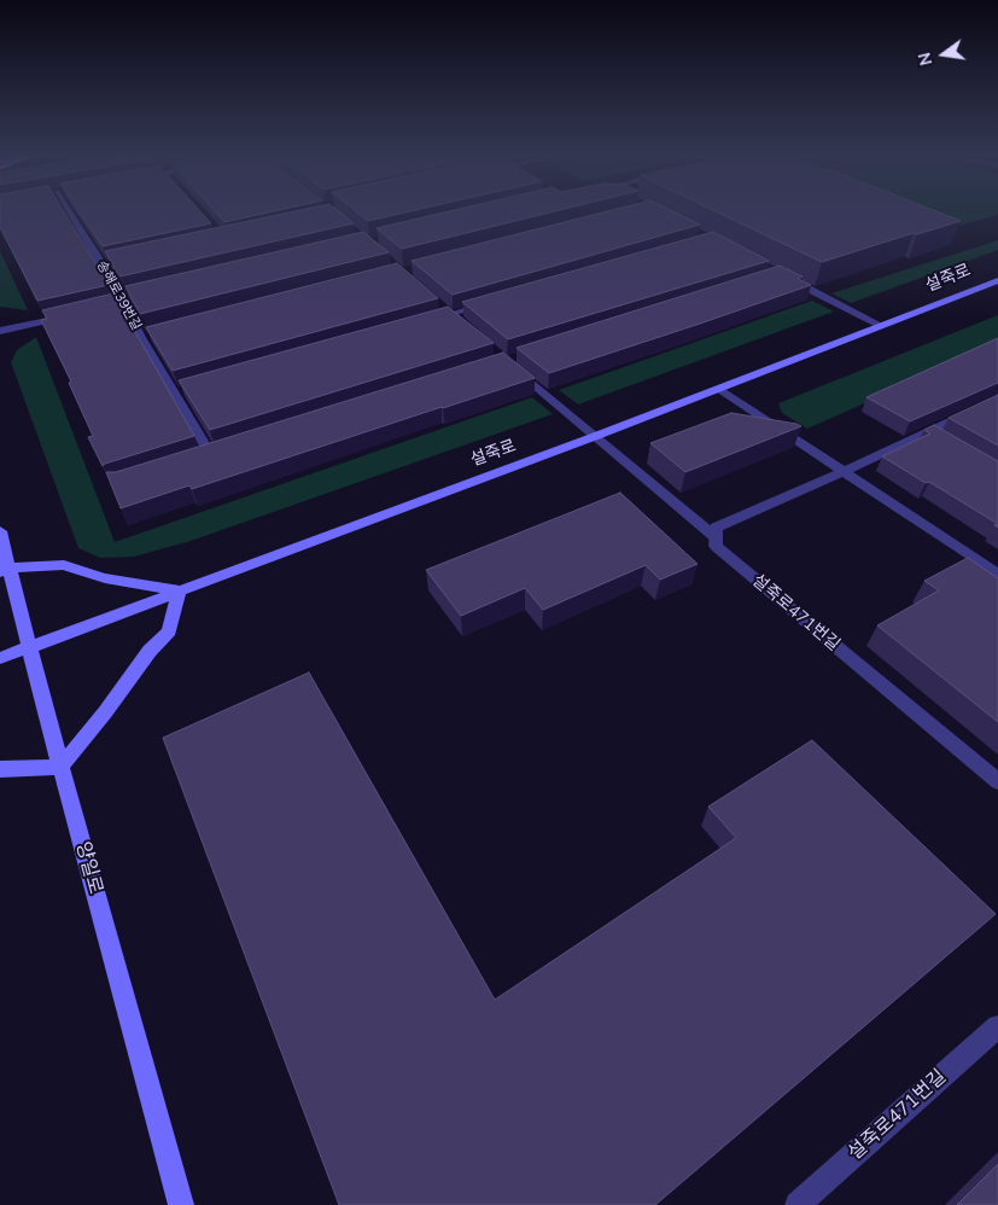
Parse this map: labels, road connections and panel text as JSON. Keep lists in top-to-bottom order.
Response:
{
  "streets": {
    "main road": ["설죽로", "양일로"],
    "street": ["송해로39번길", "설죽로471번길"]
  },
  "crossings": [
    ["설죽로", "설죽로471번길"],
    ["설죽로", "양일로"]
  ],
  "north": "left"
}
